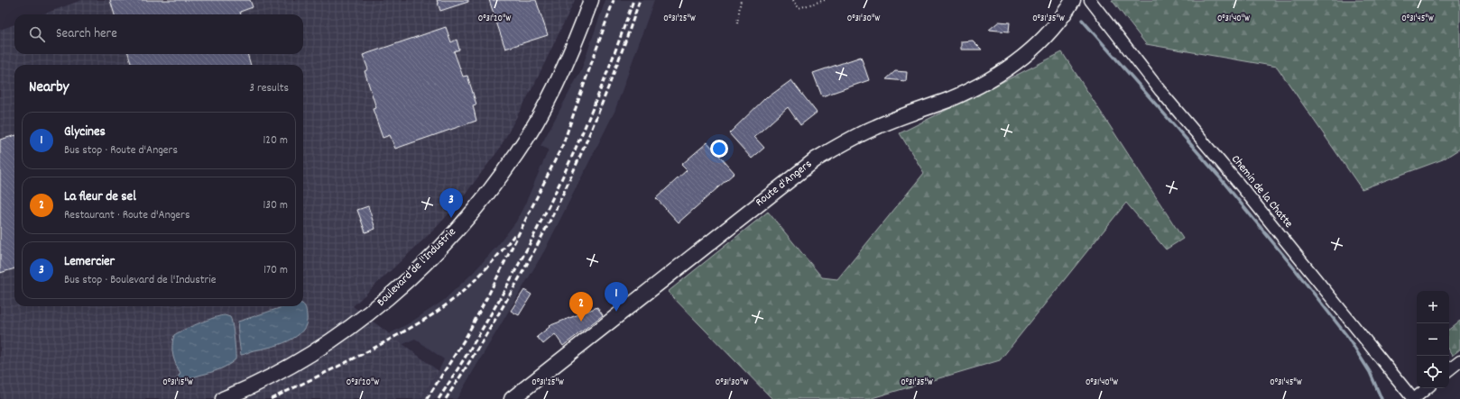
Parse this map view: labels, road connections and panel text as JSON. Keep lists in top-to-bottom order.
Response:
{
  "streets": {
    "street": ["Route d'Angers", "Chemin de la Chatte", "Boulevard de l'Industrie"]
  },
  "page": {
    "search": "Search here",
    "heading": ["Nearby", "3 results"],
    "list": [
      {
        "mark": "1",
        "name": "Glycines",
        "note": "Bus stop · Route d'Angers",
        "value": "120 m"
      },
      {
        "mark": "2",
        "name": "La fleur de sel",
        "note": "Restaurant · Route d'Angers",
        "value": "130 m"
      },
      {
        "mark": "3",
        "name": "Lemercier",
        "note": "Bus stop · Boulevard de l'Industrie",
        "value": "170 m"
      }
    ],
    "pins": ["3", "1", "2"],
    "map_buttons": ["+", "−"]
  },
  "coordinates": [
    "0°31'20\"W",
    "0°31'25\"W",
    "0°31'30\"W",
    "0°31'35\"W",
    "0°31'40\"W",
    "0°31'45\"W",
    "0°31'15\"W"
  ]
}
